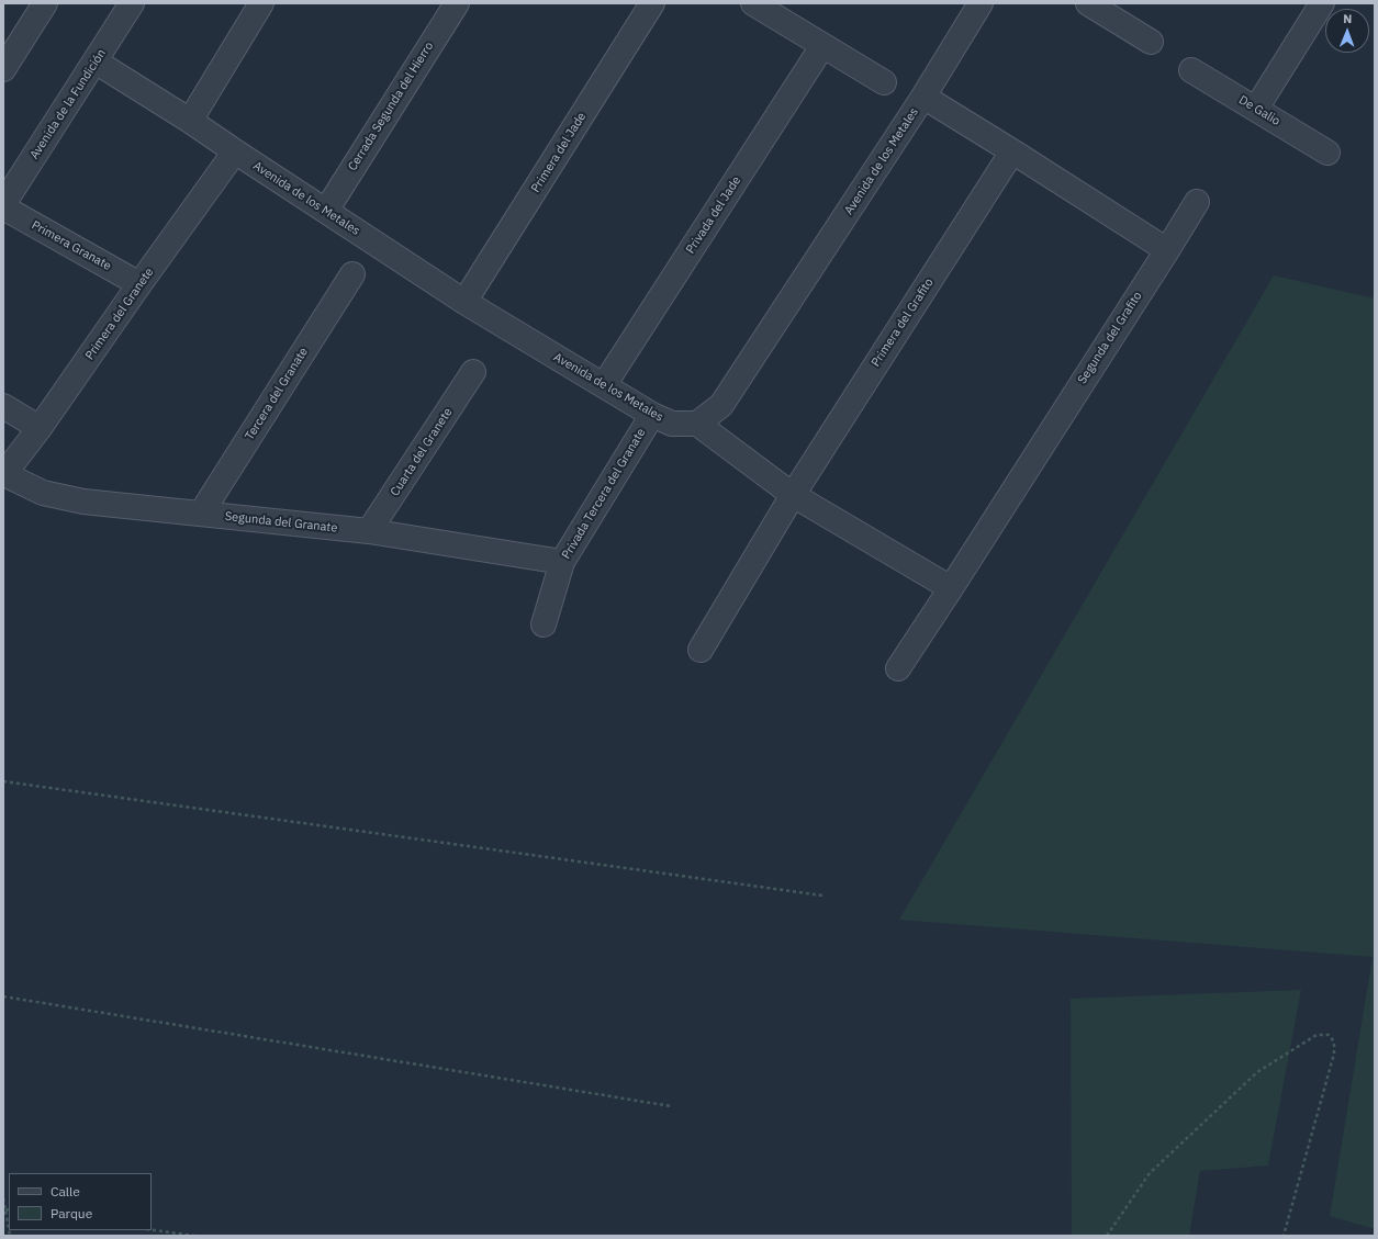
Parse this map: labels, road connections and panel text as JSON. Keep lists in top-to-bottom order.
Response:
{
  "streets": {
    "street": [
      "Avenida de la Fundición",
      "Cerrada Segunda del Hierro",
      "De Galio",
      "Primera del Jade",
      "Avenida de los Metales",
      "Privada del Jade",
      "Primera Granate",
      "Primera del Granete",
      "Primera del Grafito",
      "Segunda del Grafito",
      "Tercera del Granate",
      "Cuarta del Granete",
      "Privada Tercera del Granate",
      "Segunda del Granate"
    ]
  },
  "crossings": [
    ["Avenida de la Fundición", "Avenida de los Metales"],
    ["Avenida de la Fundición", "Primera Granate"],
    ["Cerrada Segunda del Hierro", "Avenida de los Metales"],
    ["Primera del Jade", "Avenida de los Metales"],
    ["Avenida de los Metales", "Privada del Jade"],
    ["Avenida de los Metales", "Primera del Granete"],
    ["Avenida de los Metales", "Privada Tercera del Granate"],
    ["Primera Granate", "Primera del Granete"],
    ["Primera del Granete", "Segunda del Granate"],
    ["Tercera del Granate", "Segunda del Granate"],
    ["Cuarta del Granete", "Segunda del Granate"],
    ["Privada Tercera del Granate", "Segunda del Granate"]
  ],
  "legend": ["Calle", "Parque"],
  "north": "top"
}
